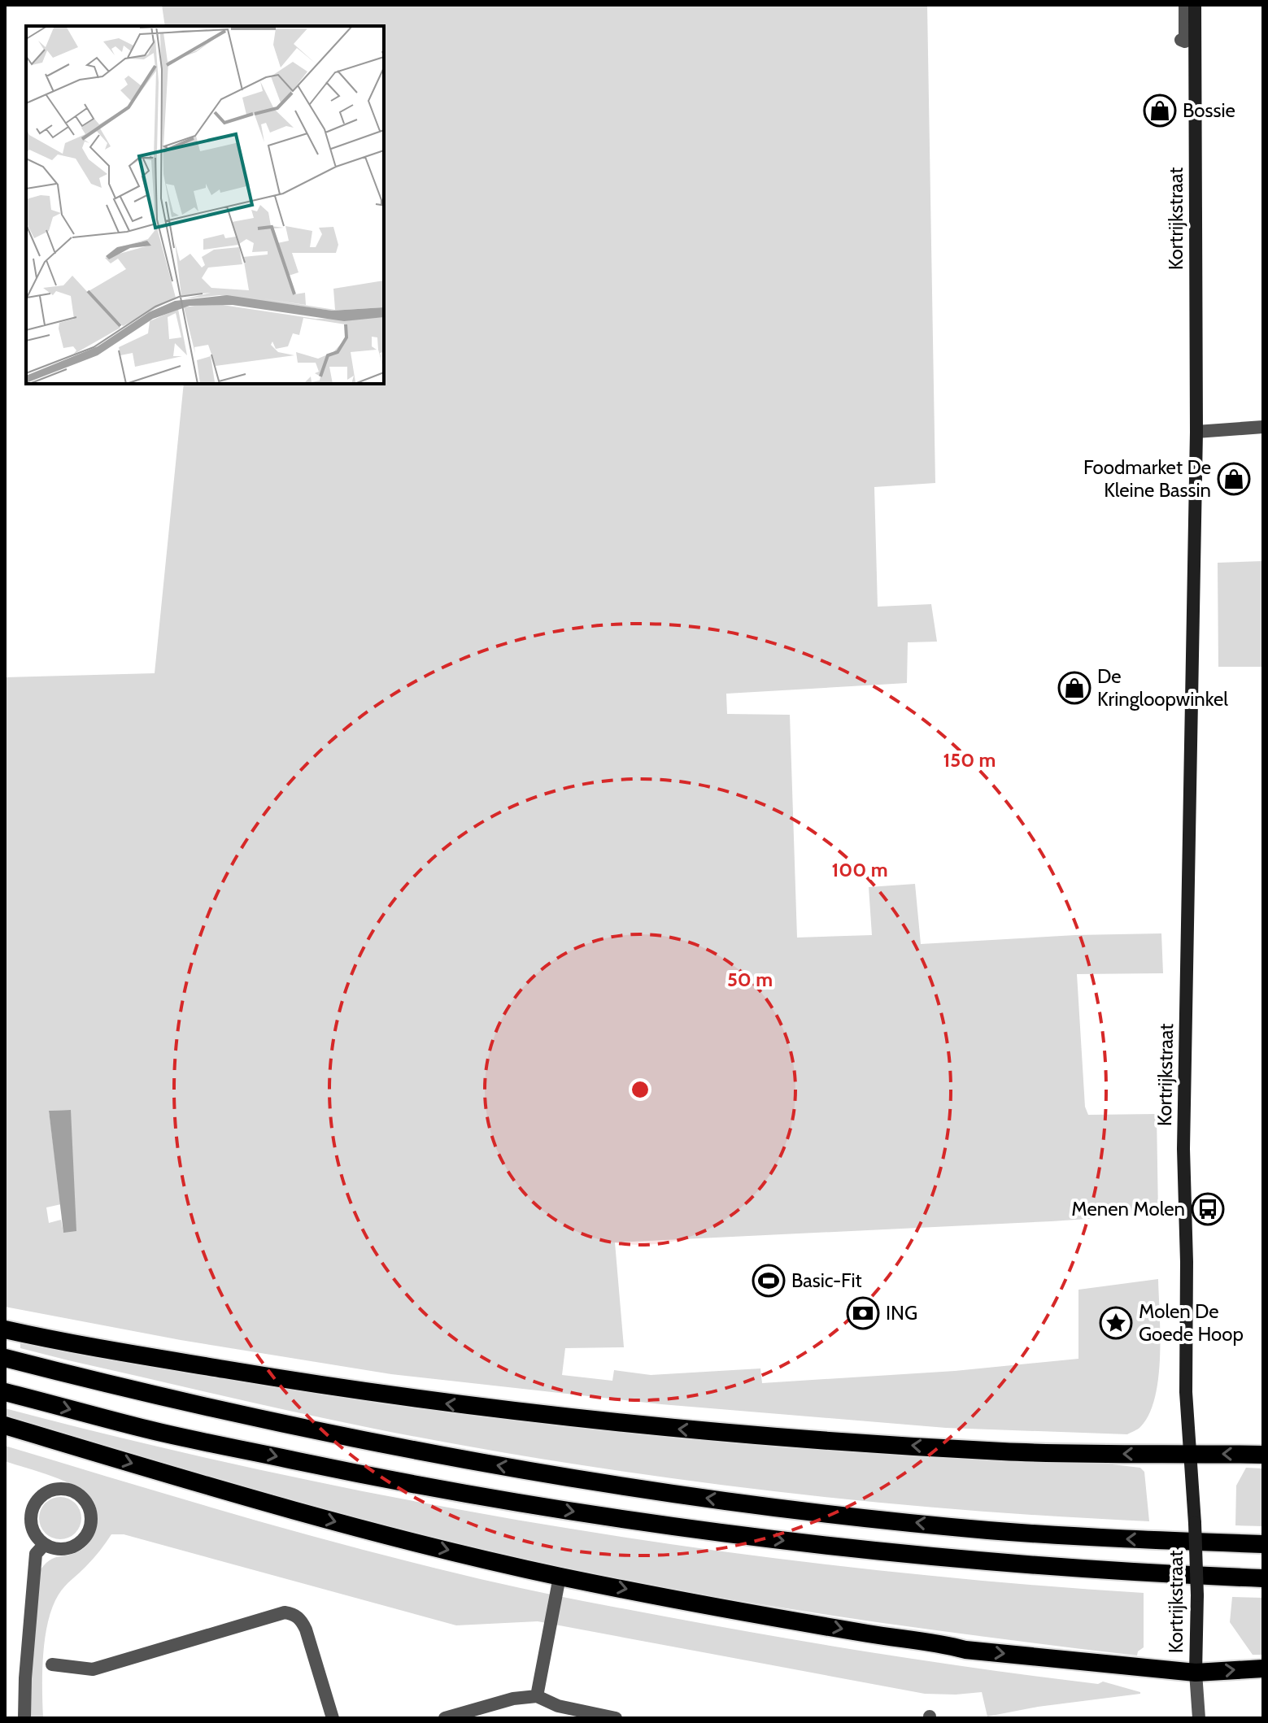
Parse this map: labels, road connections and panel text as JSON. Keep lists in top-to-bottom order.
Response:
{
  "streets": {
    "main road": ["Kortrijkstraat"]
  },
  "places": {
    "shop": ["Bossie", "Foodmarket De Kleine Bassin", "De Kringloopwinkel"],
    "bus stop": ["Menen Molen"],
    "sports": ["Basic-Fit"],
    "bank": ["ING"],
    "place": ["Molen De Goede Hoop"]
  },
  "rings": ["150 m", "100 m", "50 m"]
}
